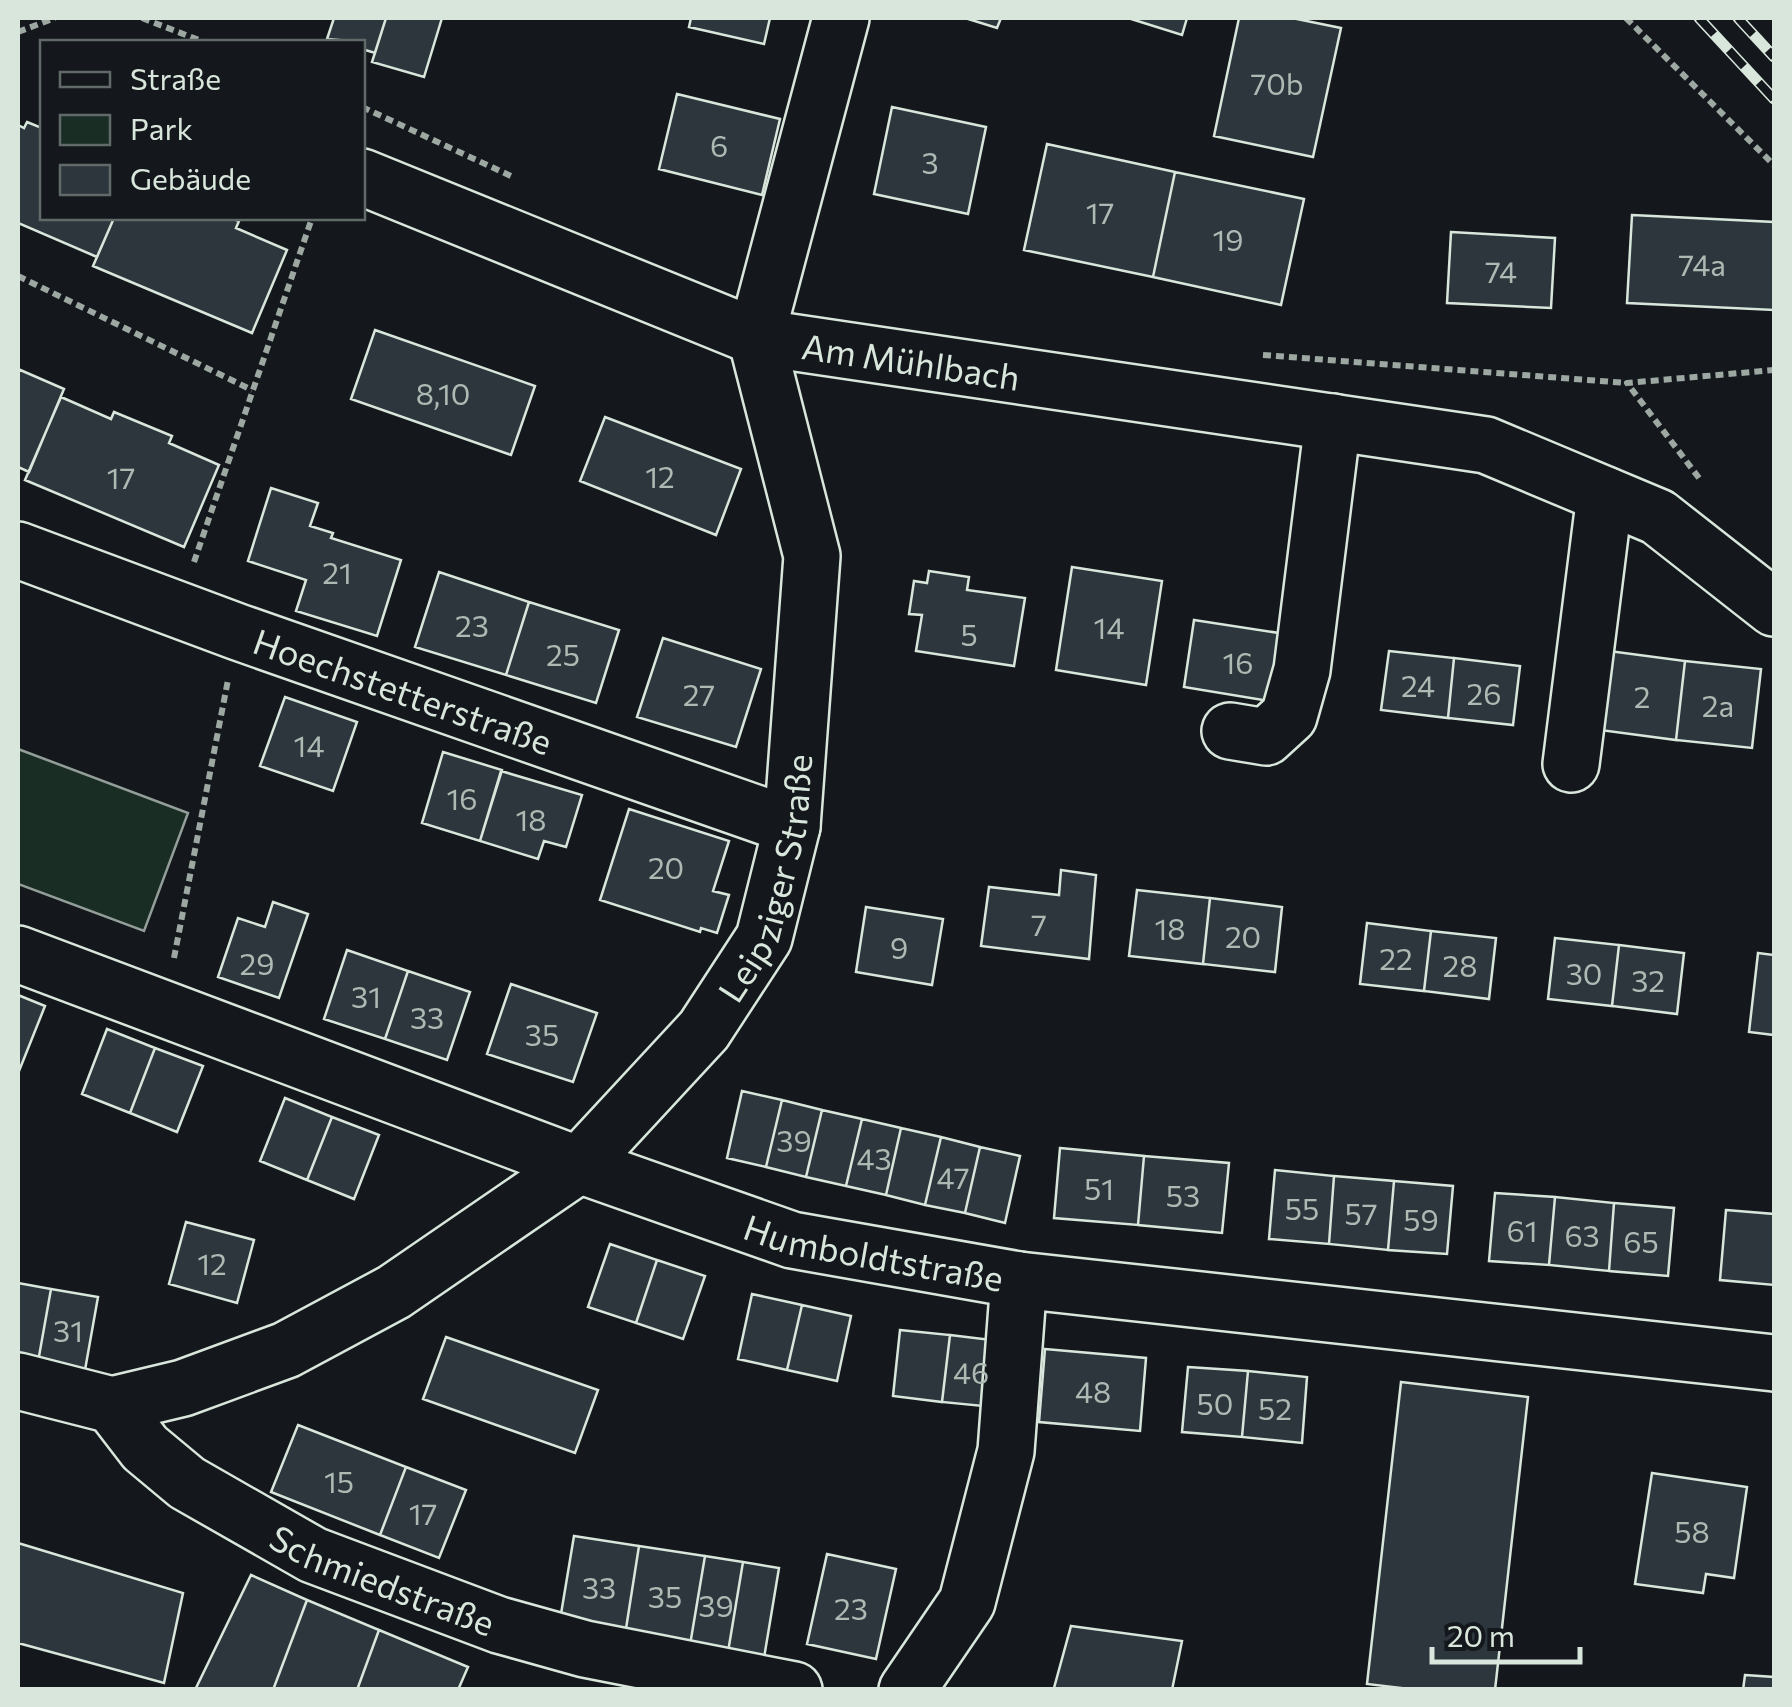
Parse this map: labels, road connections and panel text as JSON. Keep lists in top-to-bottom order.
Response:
{
  "streets": {
    "street": [
      "Am Mühlbach",
      "Hoechstetterstraße",
      "Leipziger Straße",
      "Humboldtstraße",
      "Schmiedstraße"
    ]
  },
  "crossings": [
    ["Am Mühlbach", "Leipziger Straße"],
    ["Hoechstetterstraße", "Leipziger Straße"],
    ["Leipziger Straße", "Humboldtstraße"],
    ["Leipziger Straße", "Schmiedstraße"]
  ],
  "house_numbers": [
    "70b",
    "6",
    "3",
    "17",
    "19",
    "74a",
    "74",
    "8,10",
    "12",
    "17",
    "21",
    "23",
    "14",
    "5",
    "25",
    "16",
    "24",
    "26",
    "27",
    "2",
    "2a",
    "14",
    "16",
    "18",
    "20",
    "7",
    "18",
    "20",
    "9",
    "22",
    "29",
    "28",
    "30",
    "32",
    "31",
    "33",
    "35",
    "39",
    "43",
    "47",
    "51",
    "53",
    "55",
    "57",
    "59",
    "61",
    "63",
    "65",
    "12",
    "31",
    "46",
    "48",
    "50",
    "52",
    "15",
    "17",
    "58",
    "33",
    "35",
    "39",
    "23"
  ],
  "legend": ["Straße", "Park", "Gebäude"],
  "scale_bar": "20 m"
}
